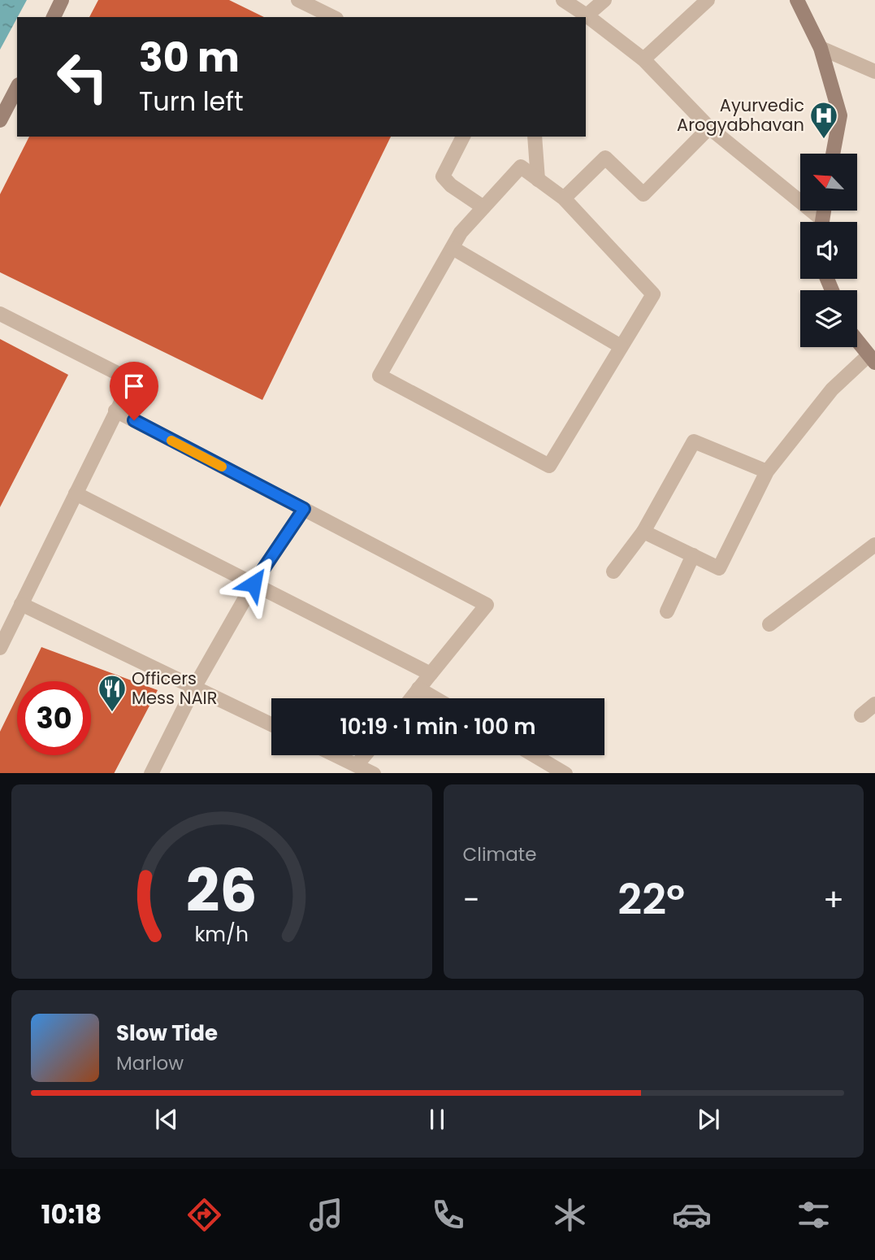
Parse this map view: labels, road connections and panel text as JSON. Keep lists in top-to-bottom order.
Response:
{
  "places": {
    "hospital": ["Ayurvedic Arogyabhavan"],
    "restaurant": ["Officers Mess NAIR"]
  },
  "north": "top left",
  "page": {
    "turn": ["30 m", "Turn left"],
    "limit": "30",
    "trip": "10:19 · 1 min · 100 m",
    "tile": "Climate",
    "heat": ["−", "22°", "+"],
    "song": ["Slow Tide", "Marlow"],
    "tabs": "10:18",
    "gauge": ["26", "km/h"]
  }
}
